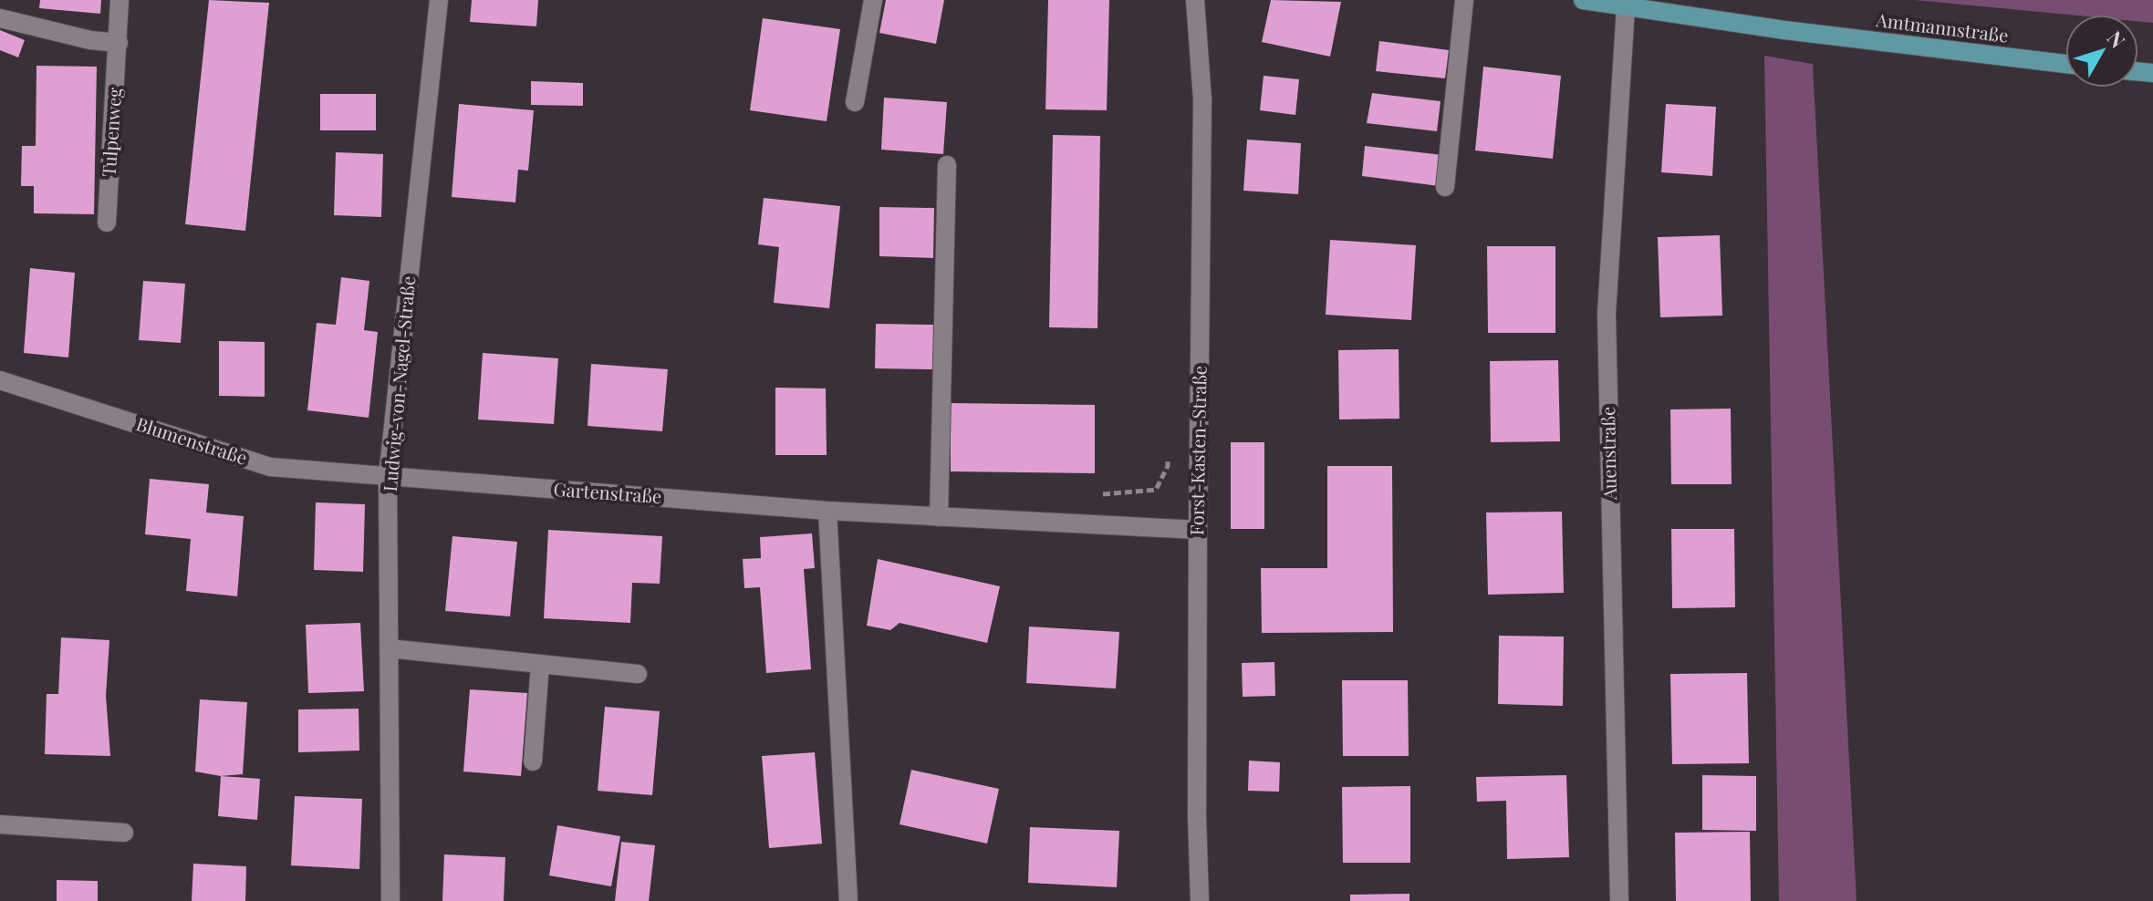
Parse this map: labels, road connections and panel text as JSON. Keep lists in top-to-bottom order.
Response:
{
  "streets": {
    "main road": ["Amtmannstraße"],
    "street": [
      "Tulpenweg",
      "Ludwig-von-Nagel-Straße",
      "Blumenstraße",
      "Forst-Kasten-Straße",
      "Auenstraße",
      "Gartenstraße"
    ]
  },
  "crossings": [
    ["Amtmannstraße", "Auenstraße"],
    ["Ludwig-von-Nagel-Straße", "Blumenstraße"],
    ["Ludwig-von-Nagel-Straße", "Gartenstraße"],
    ["Blumenstraße", "Gartenstraße"],
    ["Forst-Kasten-Straße", "Gartenstraße"]
  ],
  "north": "top right"
}
